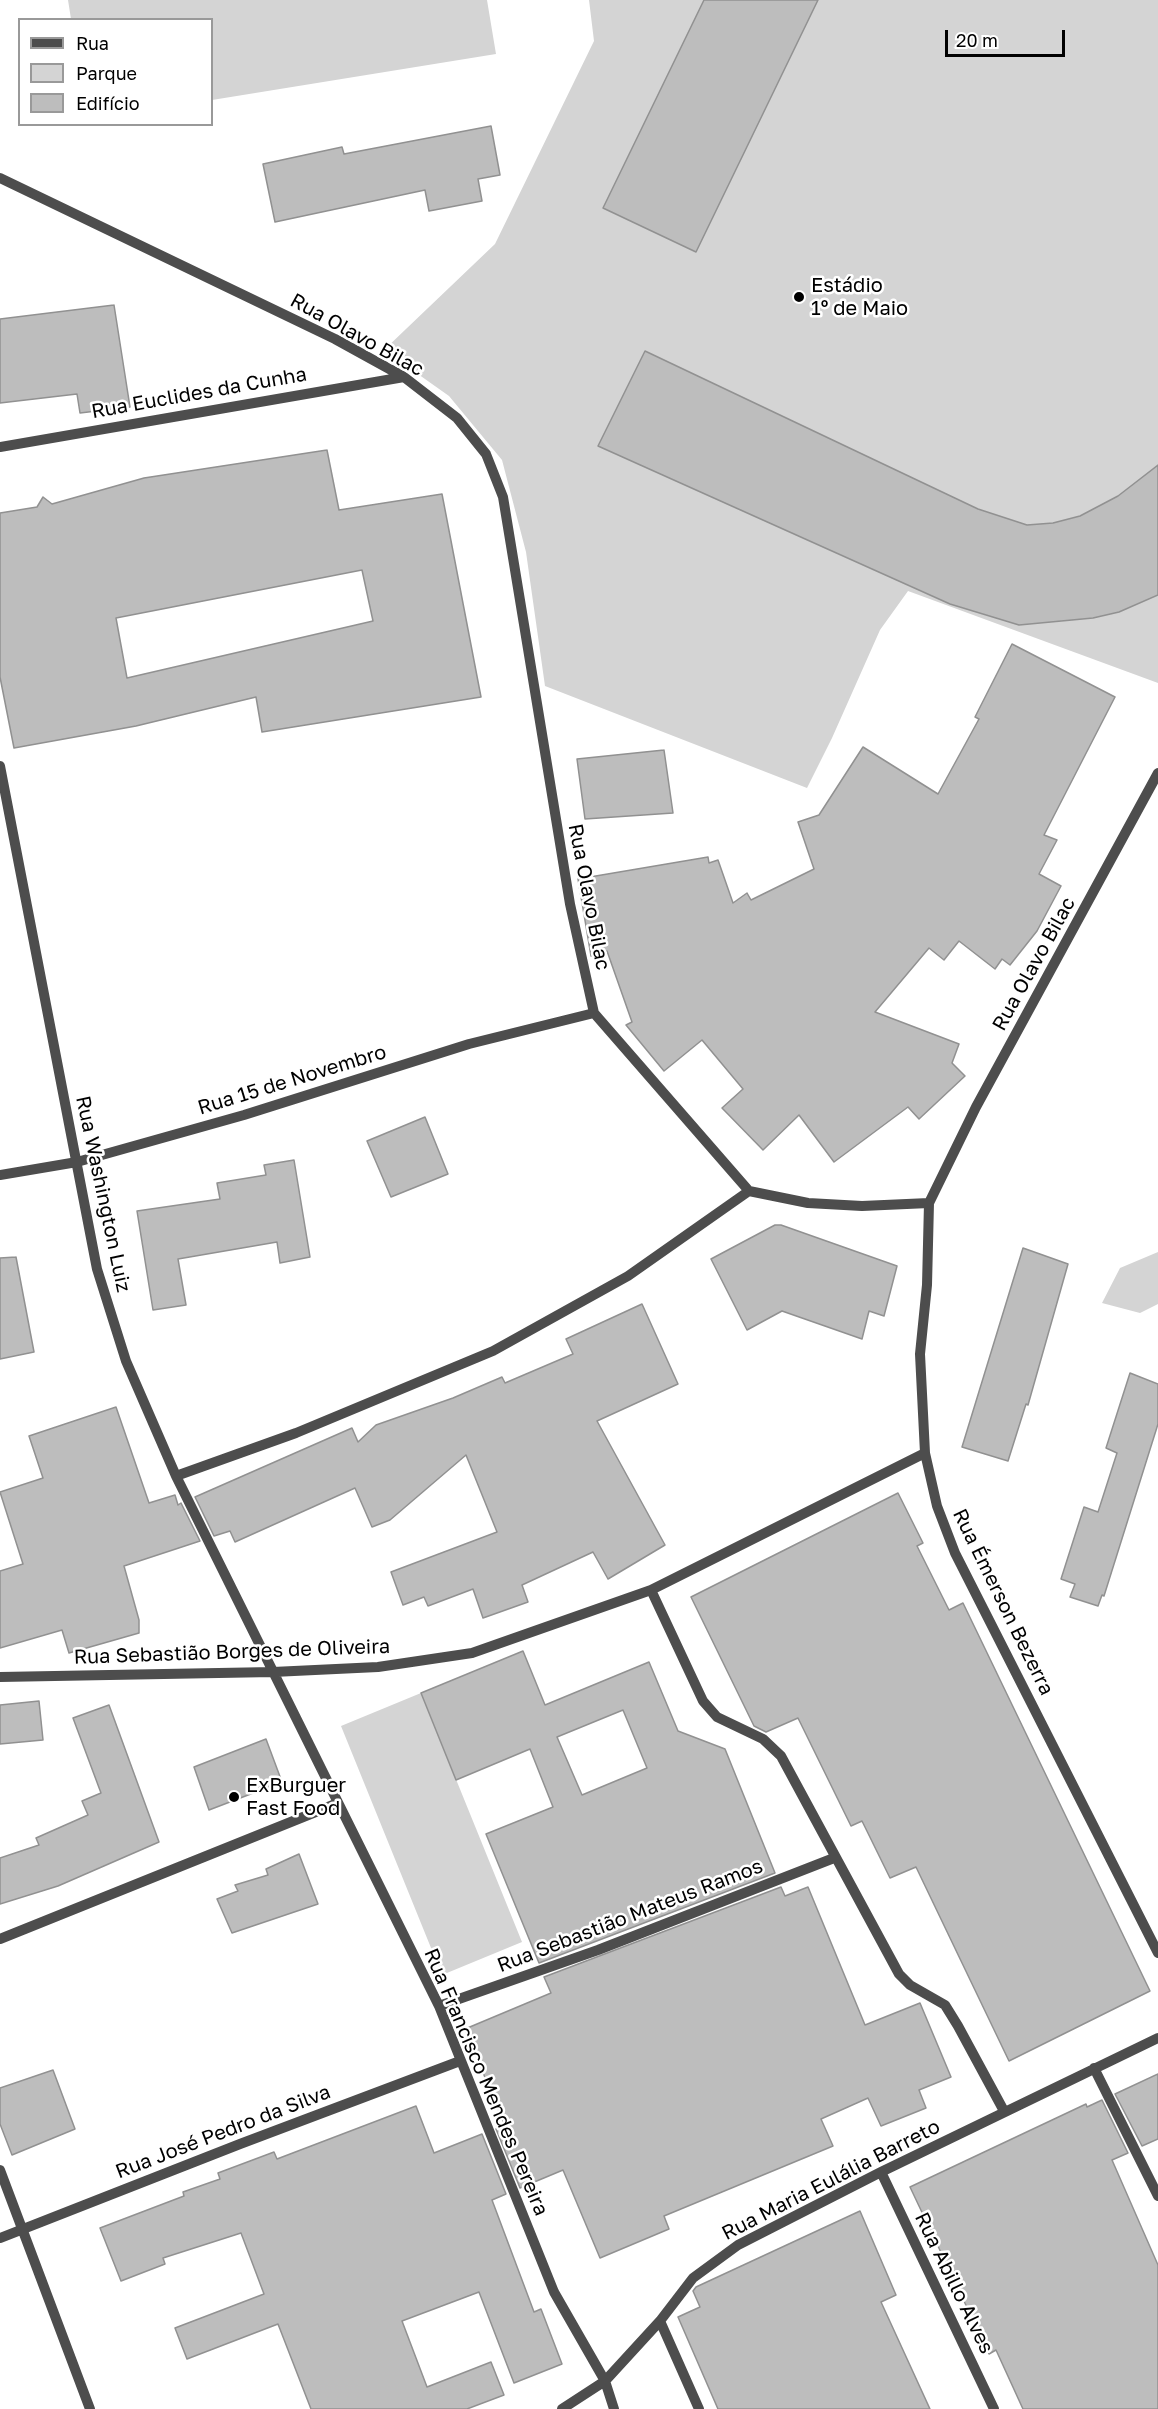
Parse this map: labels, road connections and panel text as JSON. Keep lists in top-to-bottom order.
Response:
{
  "streets": {
    "street": [
      "Rua Olavo Bilac",
      "Rua Euclides da Cunha",
      "Rua 15 de Novembro",
      "Rua Washington Luiz",
      "Rua Émerson Bezerra",
      "Rua Sebastião Borges de Oliveira",
      "Rua Sebastião Mateus Ramos",
      "Rua Francisco Mendes Pereira",
      "Rua José Pedro da Silva",
      "Rua Maria Eulália Barreto",
      "Rua Abillo Alves"
    ]
  },
  "crossings": [
    ["Rua Olavo Bilac", "Rua Euclides da Cunha"],
    ["Rua Olavo Bilac", "Rua 15 de Novembro"],
    ["Rua Olavo Bilac", "Rua Émerson Bezerra"],
    ["Rua 15 de Novembro", "Rua Washington Luiz"],
    ["Rua Washington Luiz", "Rua Sebastião Borges de Oliveira"],
    ["Rua Washington Luiz", "Rua Francisco Mendes Pereira"],
    ["Rua Émerson Bezerra", "Rua Sebastião Borges de Oliveira"],
    ["Rua Sebastião Borges de Oliveira", "Rua Francisco Mendes Pereira"],
    ["Rua Sebastião Mateus Ramos", "Rua Francisco Mendes Pereira"],
    ["Rua Francisco Mendes Pereira", "Rua José Pedro da Silva"],
    ["Rua Francisco Mendes Pereira", "Rua Maria Eulália Barreto"],
    ["Rua Maria Eulália Barreto", "Rua Abillo Alves"]
  ],
  "places": ["Estádio 1º de Maio", "ExBurguer Fast Food"],
  "legend": ["Rua", "Parque", "Edifício"],
  "scale_bar": "20 m"
}
